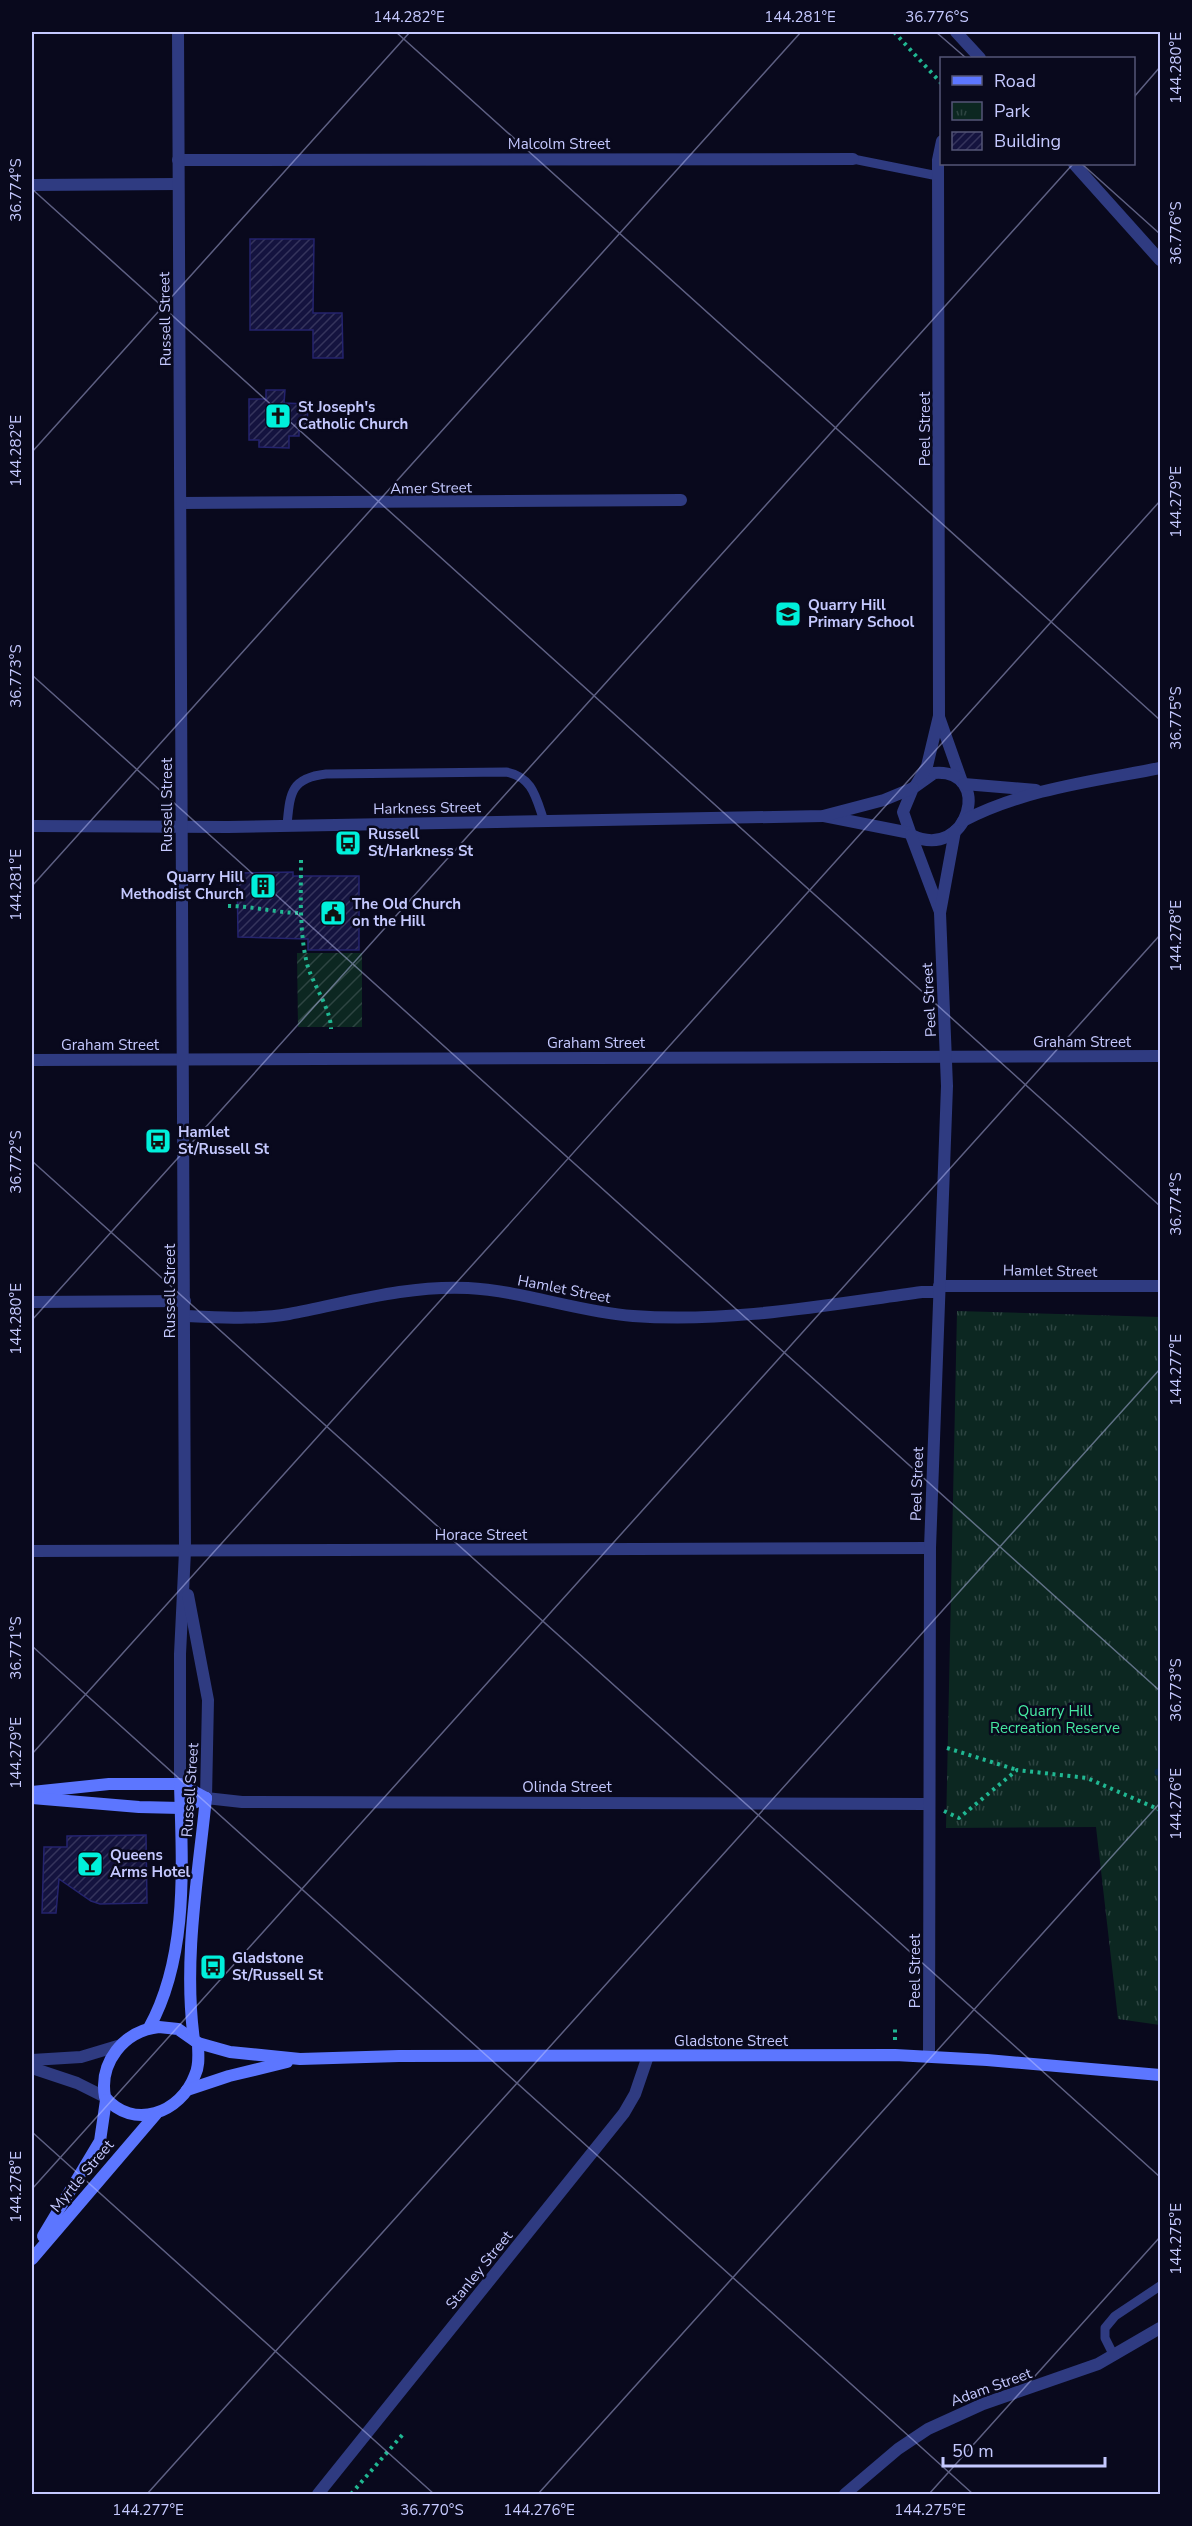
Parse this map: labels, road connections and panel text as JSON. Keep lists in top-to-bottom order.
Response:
{
  "streets": {
    "main road": [
      "Russell Street",
      "Olinda Street",
      "Gladstone Street",
      "Myrtle Street"
    ],
    "street": [
      "Malcolm Street",
      "Peel Street",
      "Amer Street",
      "Harkness Street",
      "Graham Street",
      "Hamlet Street",
      "Horace Street",
      "Stanley Street",
      "Adam Street"
    ]
  },
  "crossings": [
    ["Malcolm Street", "Russell Street"],
    ["Malcolm Street", "Peel Street"],
    ["Russell Street", "Amer Street"],
    ["Russell Street", "Harkness Street"],
    ["Russell Street", "Graham Street"],
    ["Russell Street", "Hamlet Street"],
    ["Russell Street", "Horace Street"],
    ["Russell Street", "Olinda Street"],
    ["Russell Street", "Gladstone Street"],
    ["Russell Street", "Myrtle Street"],
    ["Peel Street", "Harkness Street"],
    ["Peel Street", "Graham Street"],
    ["Peel Street", "Hamlet Street"],
    ["Peel Street", "Horace Street"],
    ["Peel Street", "Olinda Street"],
    ["Peel Street", "Gladstone Street"],
    ["Gladstone Street", "Myrtle Street"],
    ["Gladstone Street", "Stanley Street"]
  ],
  "parks": ["Quarry Hill Recreation Reserve"],
  "places": {
    "church": ["St Joseph's Catholic Church"],
    "school or university": ["Quarry Hill Primary School"],
    "bus stop": ["Russell St/Harkness St", "Hamlet St/Russell St", "Gladstone St/Russell St"],
    "building": ["Quarry Hill Methodist Church"],
    "public building": ["The Old Church on the Hill"],
    "bar": ["Queens Arms Hotel"]
  },
  "legend": ["Road", "Park", "Building"],
  "scale_bar": "50 m",
  "coordinates": [
    "144.282°E",
    "144.281°E",
    "36.776°S",
    "144.280°E",
    "36.774°S",
    "144.279°E",
    "36.773°S",
    "36.775°S",
    "144.278°E",
    "36.772°S",
    "144.277°E",
    "36.771°S",
    "144.276°E",
    "144.275°E",
    "36.770°S"
  ]
}
